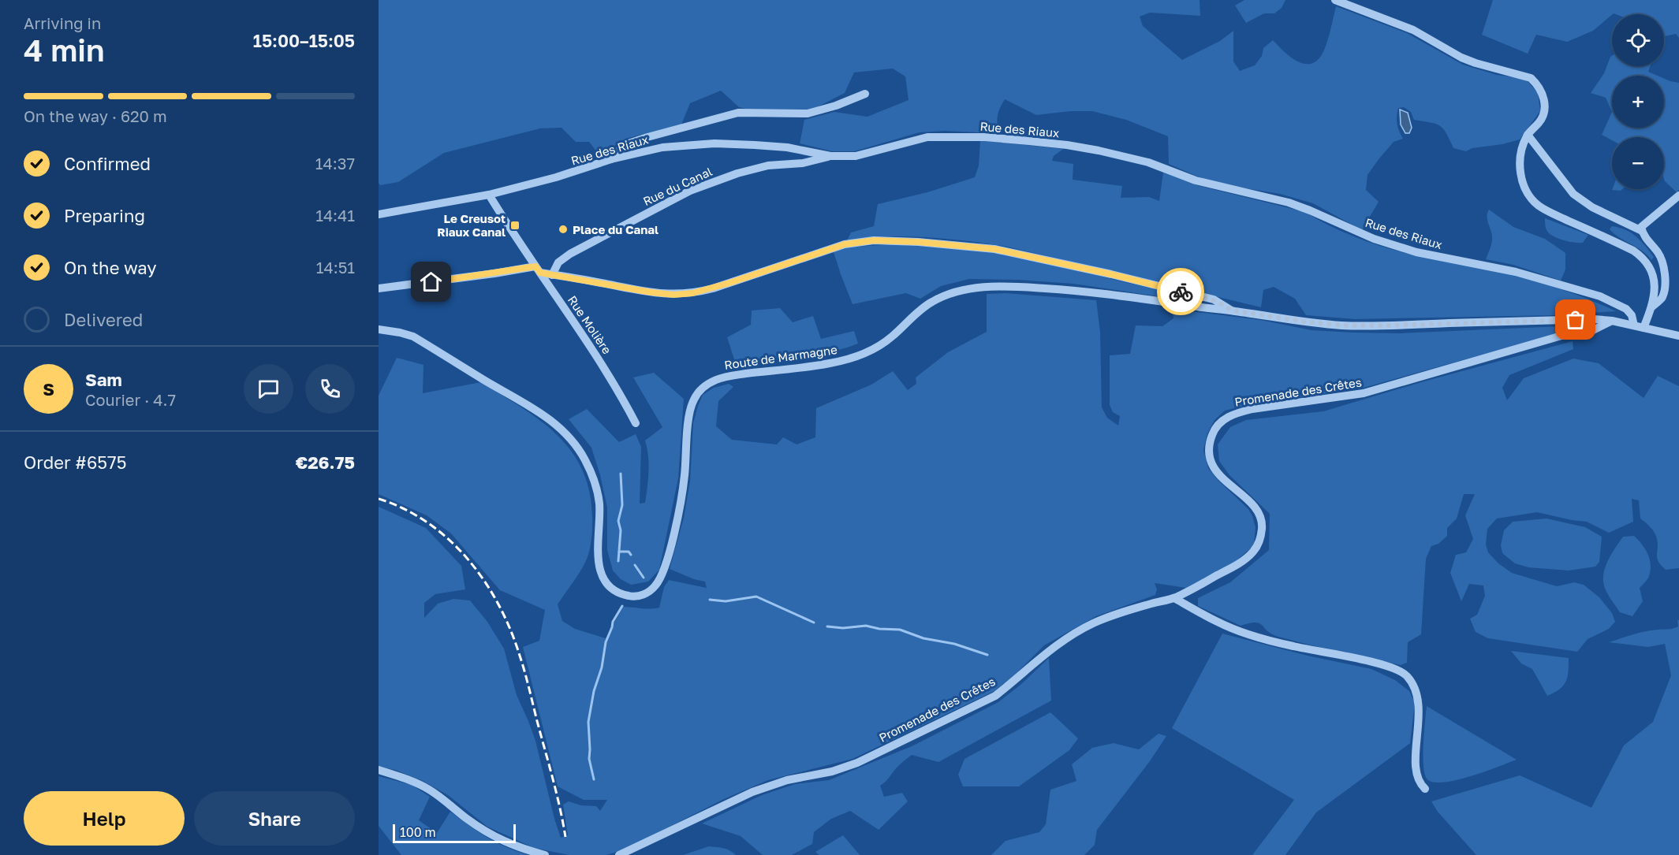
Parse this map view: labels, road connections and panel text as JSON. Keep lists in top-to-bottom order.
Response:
{
  "streets": {
    "street": [
      "Rue des Riaux",
      "Rue du Canal",
      "Rue Molière",
      "Route de Marmagne",
      "Promenade des Crêtes"
    ]
  },
  "crossings": [
    ["Rue des Riaux", "Rue du Canal"],
    ["Rue des Riaux", "Rue Molière"],
    ["Rue des Riaux", "Route de Marmagne"],
    ["Route de Marmagne", "Promenade des Crêtes"]
  ],
  "places": {
    "transit": ["Le Creusot Riaux Canal"],
    "other": ["Place du Canal"]
  },
  "scale_bar": "100 m",
  "page": {
    "heading": ["4 min", "Arriving in", "15:00–15:05"],
    "panel": [
      "Sam",
      "Courier · 4.7",
      "Order #6575",
      "€26.75"
    ],
    "map_buttons": ["+", "−"],
    "bar": "On the way · 620 m",
    "list": [
      ["Confirmed", "14:37"],
      ["Preparing", "14:41"],
      ["On the way", "14:51"],
      "Delivered"
    ],
    "round": "S",
    "buttons": ["Help", "Share"],
    "scale": "100 m"
  }
}
